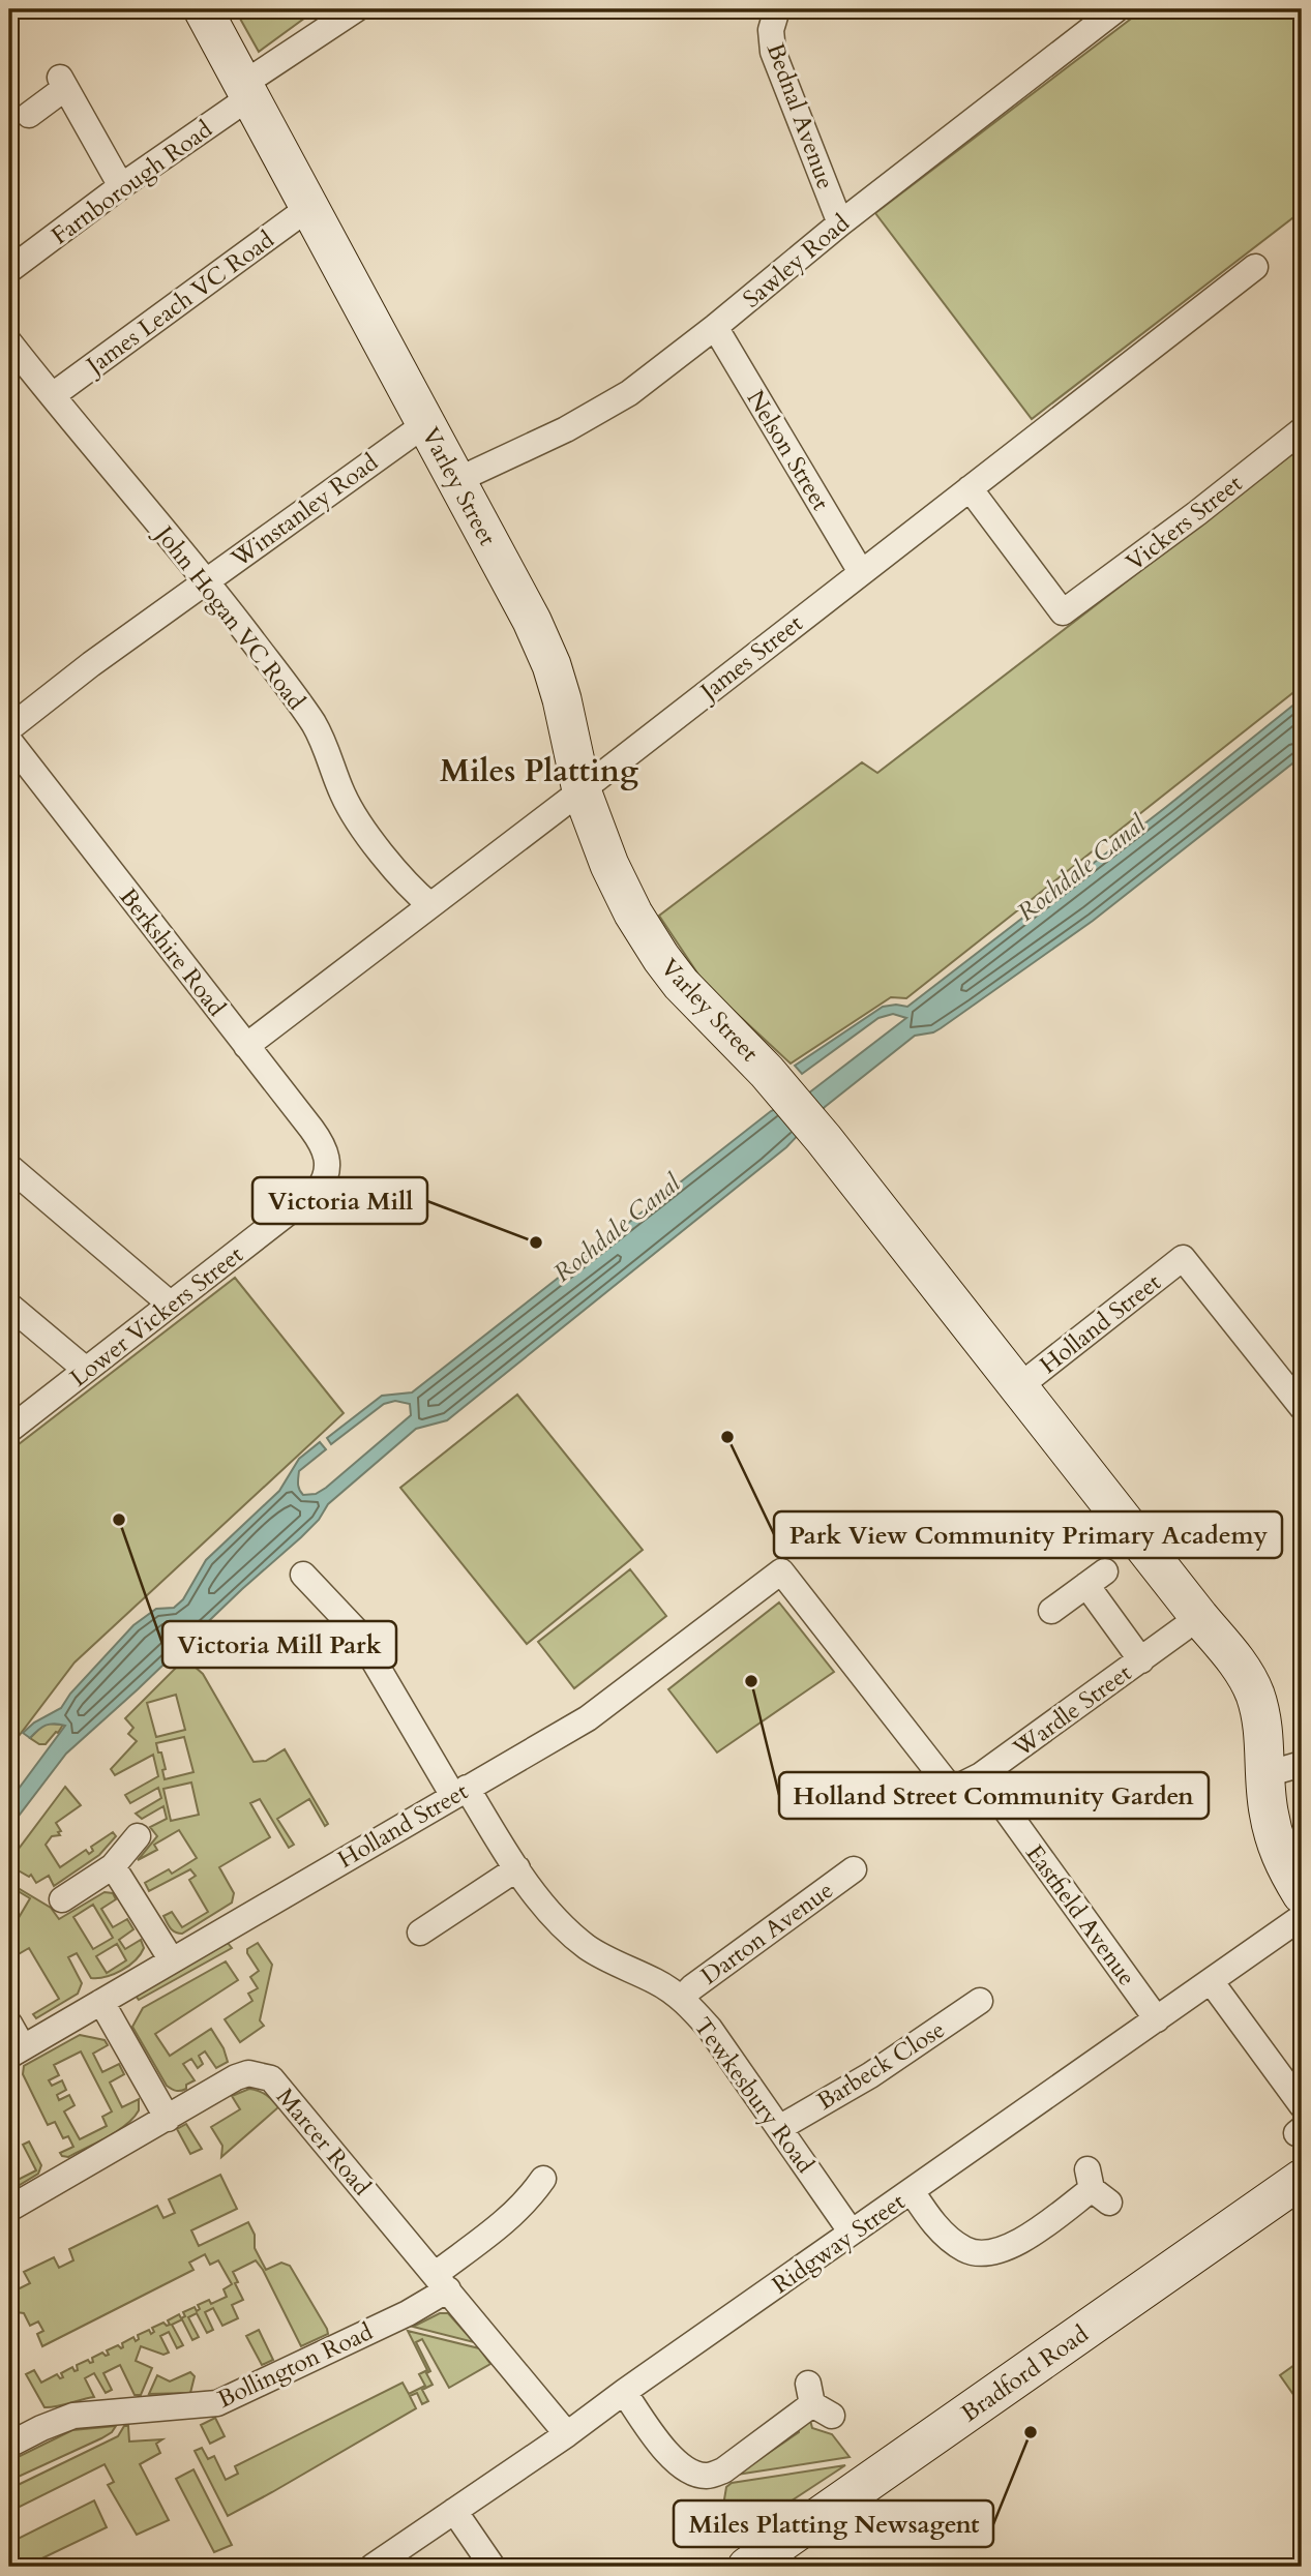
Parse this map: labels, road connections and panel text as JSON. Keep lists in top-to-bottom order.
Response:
{
  "streets": {
    "street": [
      "Bednal Avenue",
      "Farnborough Road",
      "Sawley Road",
      "James Leach VC Road",
      "Nelson Street",
      "Varley Street",
      "Winstanley Road",
      "Vickers Street",
      "John Hogan VC Road",
      "James Street",
      "Berkshire Road",
      "Lower Vickers Street",
      "Holland Street",
      "Wardle Street",
      "Eastfield Avenue",
      "Darton Avenue",
      "Barbeck Close",
      "Tewkesbury Road",
      "Marcer Road",
      "Ridgway Street",
      "Bollington Road",
      "Bradford Road"
    ]
  },
  "crossings": [
    ["Bednal Avenue", "Sawley Road"],
    ["Farnborough Road", "Varley Street"],
    ["Sawley Road", "Nelson Street"],
    ["Sawley Road", "Varley Street"],
    ["James Leach VC Road", "Varley Street"],
    ["James Leach VC Road", "John Hogan VC Road"],
    ["Nelson Street", "James Street"],
    ["Varley Street", "Winstanley Road"],
    ["Varley Street", "James Street"],
    ["Varley Street", "Holland Street"],
    ["Varley Street", "Wardle Street"],
    ["Winstanley Road", "John Hogan VC Road"],
    ["Vickers Street", "James Street"],
    ["John Hogan VC Road", "James Street"],
    ["James Street", "Berkshire Road"],
    ["Berkshire Road", "Lower Vickers Street"],
    ["Holland Street", "Wardle Street"],
    ["Holland Street", "Tewkesbury Road"],
    ["Wardle Street", "Eastfield Avenue"],
    ["Eastfield Avenue", "Ridgway Street"],
    ["Darton Avenue", "Tewkesbury Road"],
    ["Barbeck Close", "Tewkesbury Road"],
    ["Tewkesbury Road", "Ridgway Street"],
    ["Marcer Road", "Ridgway Street"],
    ["Marcer Road", "Bollington Road"]
  ],
  "districts": ["Miles Platting"],
  "water": ["Rochdale Canal"],
  "places": [
    "Victoria Mill",
    "Park View Community Primary Academy",
    "Victoria Mill Park",
    "Holland Street Community Garden",
    "Miles Platting Newsagent"
  ]
}
